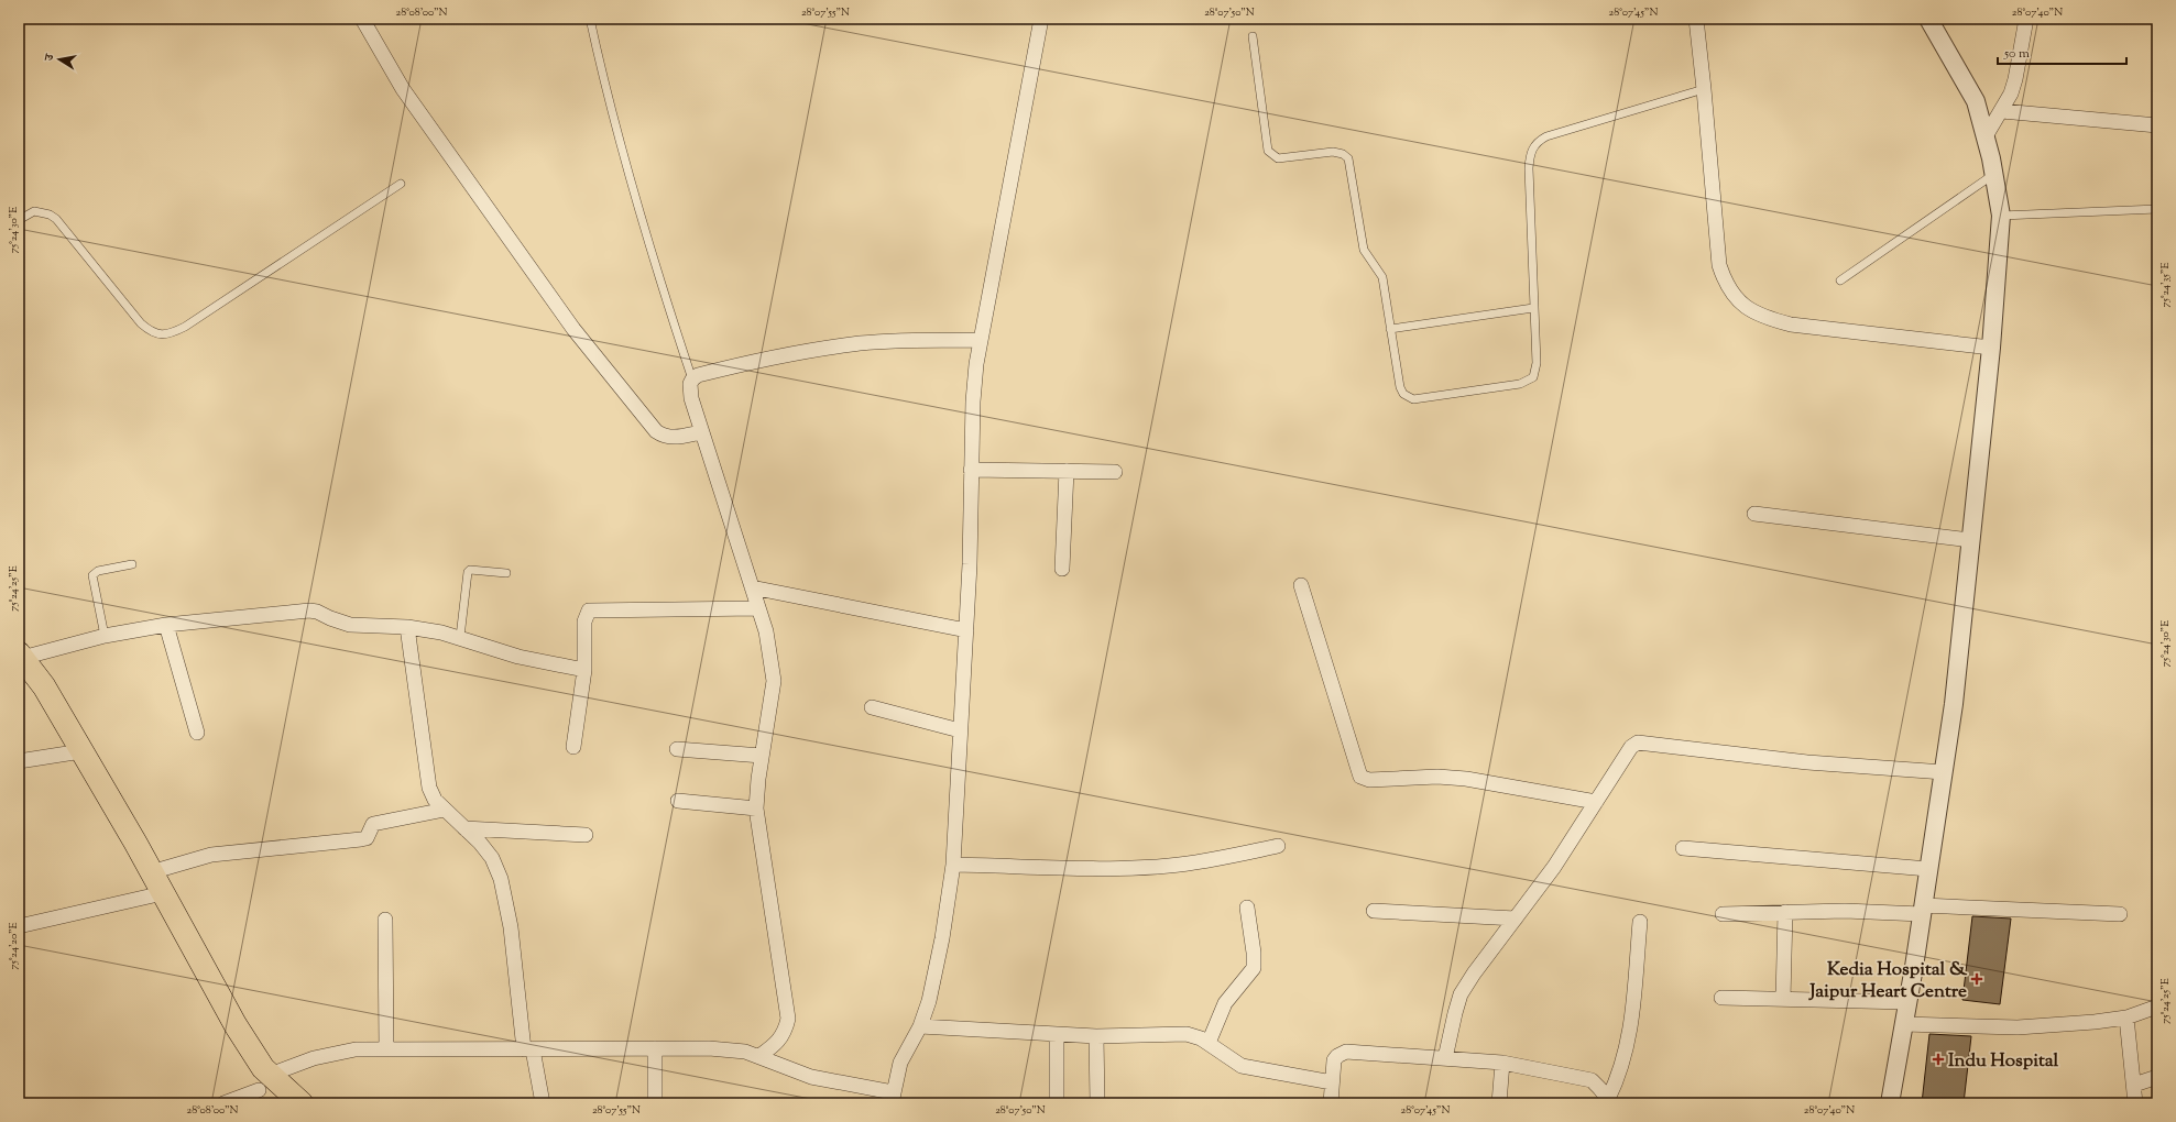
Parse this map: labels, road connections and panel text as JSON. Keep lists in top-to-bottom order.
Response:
{
  "places": {
    "health": ["Kedia Hospital & Jaipur Heart Centre", "Indu Hospital"]
  },
  "scale_bar": "50 m",
  "north": "left",
  "coordinates": [
    "28°08'00\"N",
    "28°07'55\"N",
    "28°07'50\"N",
    "28°07'45\"N",
    "28°07'40\"N",
    "75°24'30\"E",
    "75°24'35\"E",
    "75°24'25\"E",
    "75°24'20\"E"
  ]
}
